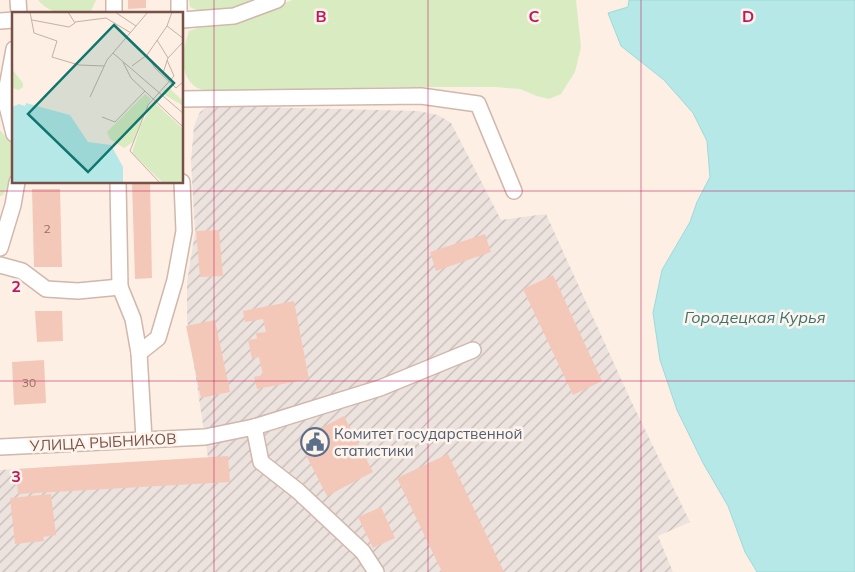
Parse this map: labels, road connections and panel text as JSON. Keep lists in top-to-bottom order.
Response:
{
  "streets": {
    "street": ["УЛИЦА РЫБНИКОВ"]
  },
  "water": ["Городецкая Курья"],
  "places": {
    "public building": ["Комитет государственной статистики"]
  },
  "house_numbers": ["2", "30"],
  "grid": {
    "columns": ["B", "C", "D"],
    "rows": ["2", "3"]
  }
}
